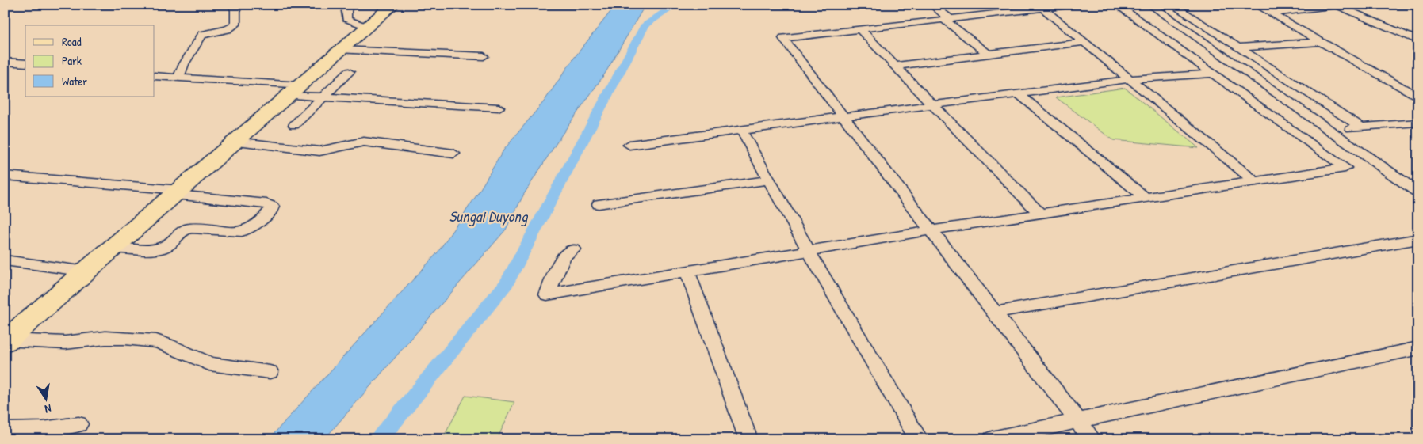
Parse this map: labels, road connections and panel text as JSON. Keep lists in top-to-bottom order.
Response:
{
  "water": ["Sungai Duyong"],
  "legend": ["Road", "Park", "Water"],
  "north": "bottom"
}
